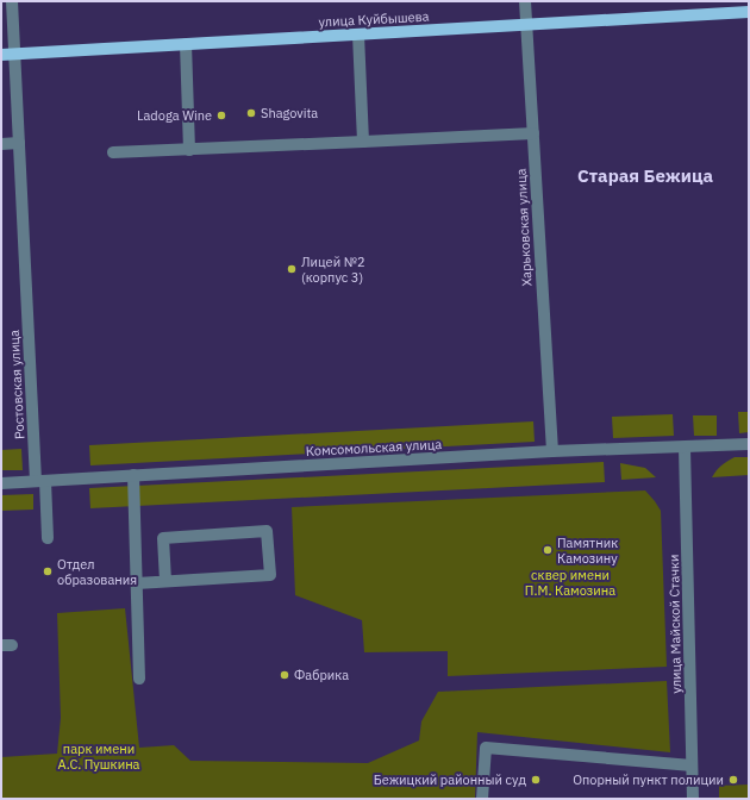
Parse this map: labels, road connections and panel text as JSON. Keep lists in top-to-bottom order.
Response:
{
  "streets": {
    "main road": ["улица Куйбышева"],
    "street": [
      "Харьковская улица",
      "Ростовская улица",
      "Комсомольская улица",
      "улица Майской Стачки"
    ]
  },
  "crossings": [
    ["улица Куйбышева", "Харьковская улица"],
    ["улица Куйбышева", "Ростовская улица"],
    ["Харьковская улица", "Комсомольская улица"],
    ["Ростовская улица", "Комсомольская улица"],
    ["Комсомольская улица", "улица Майской Стачки"]
  ],
  "districts": ["Cтарая Бежица"],
  "parks": ["сквер имени П.М. Камозина", "парк имени А.С. Пушкина"],
  "places": [
    "Shagovita",
    "Ladoga Wine",
    "Лицей №2 (корпус 3)",
    "Памятник Камозину",
    "Отдел образования",
    "Фабрика",
    "Бежицкий районный суд",
    "Опорный пункт полиции"
  ]
}
